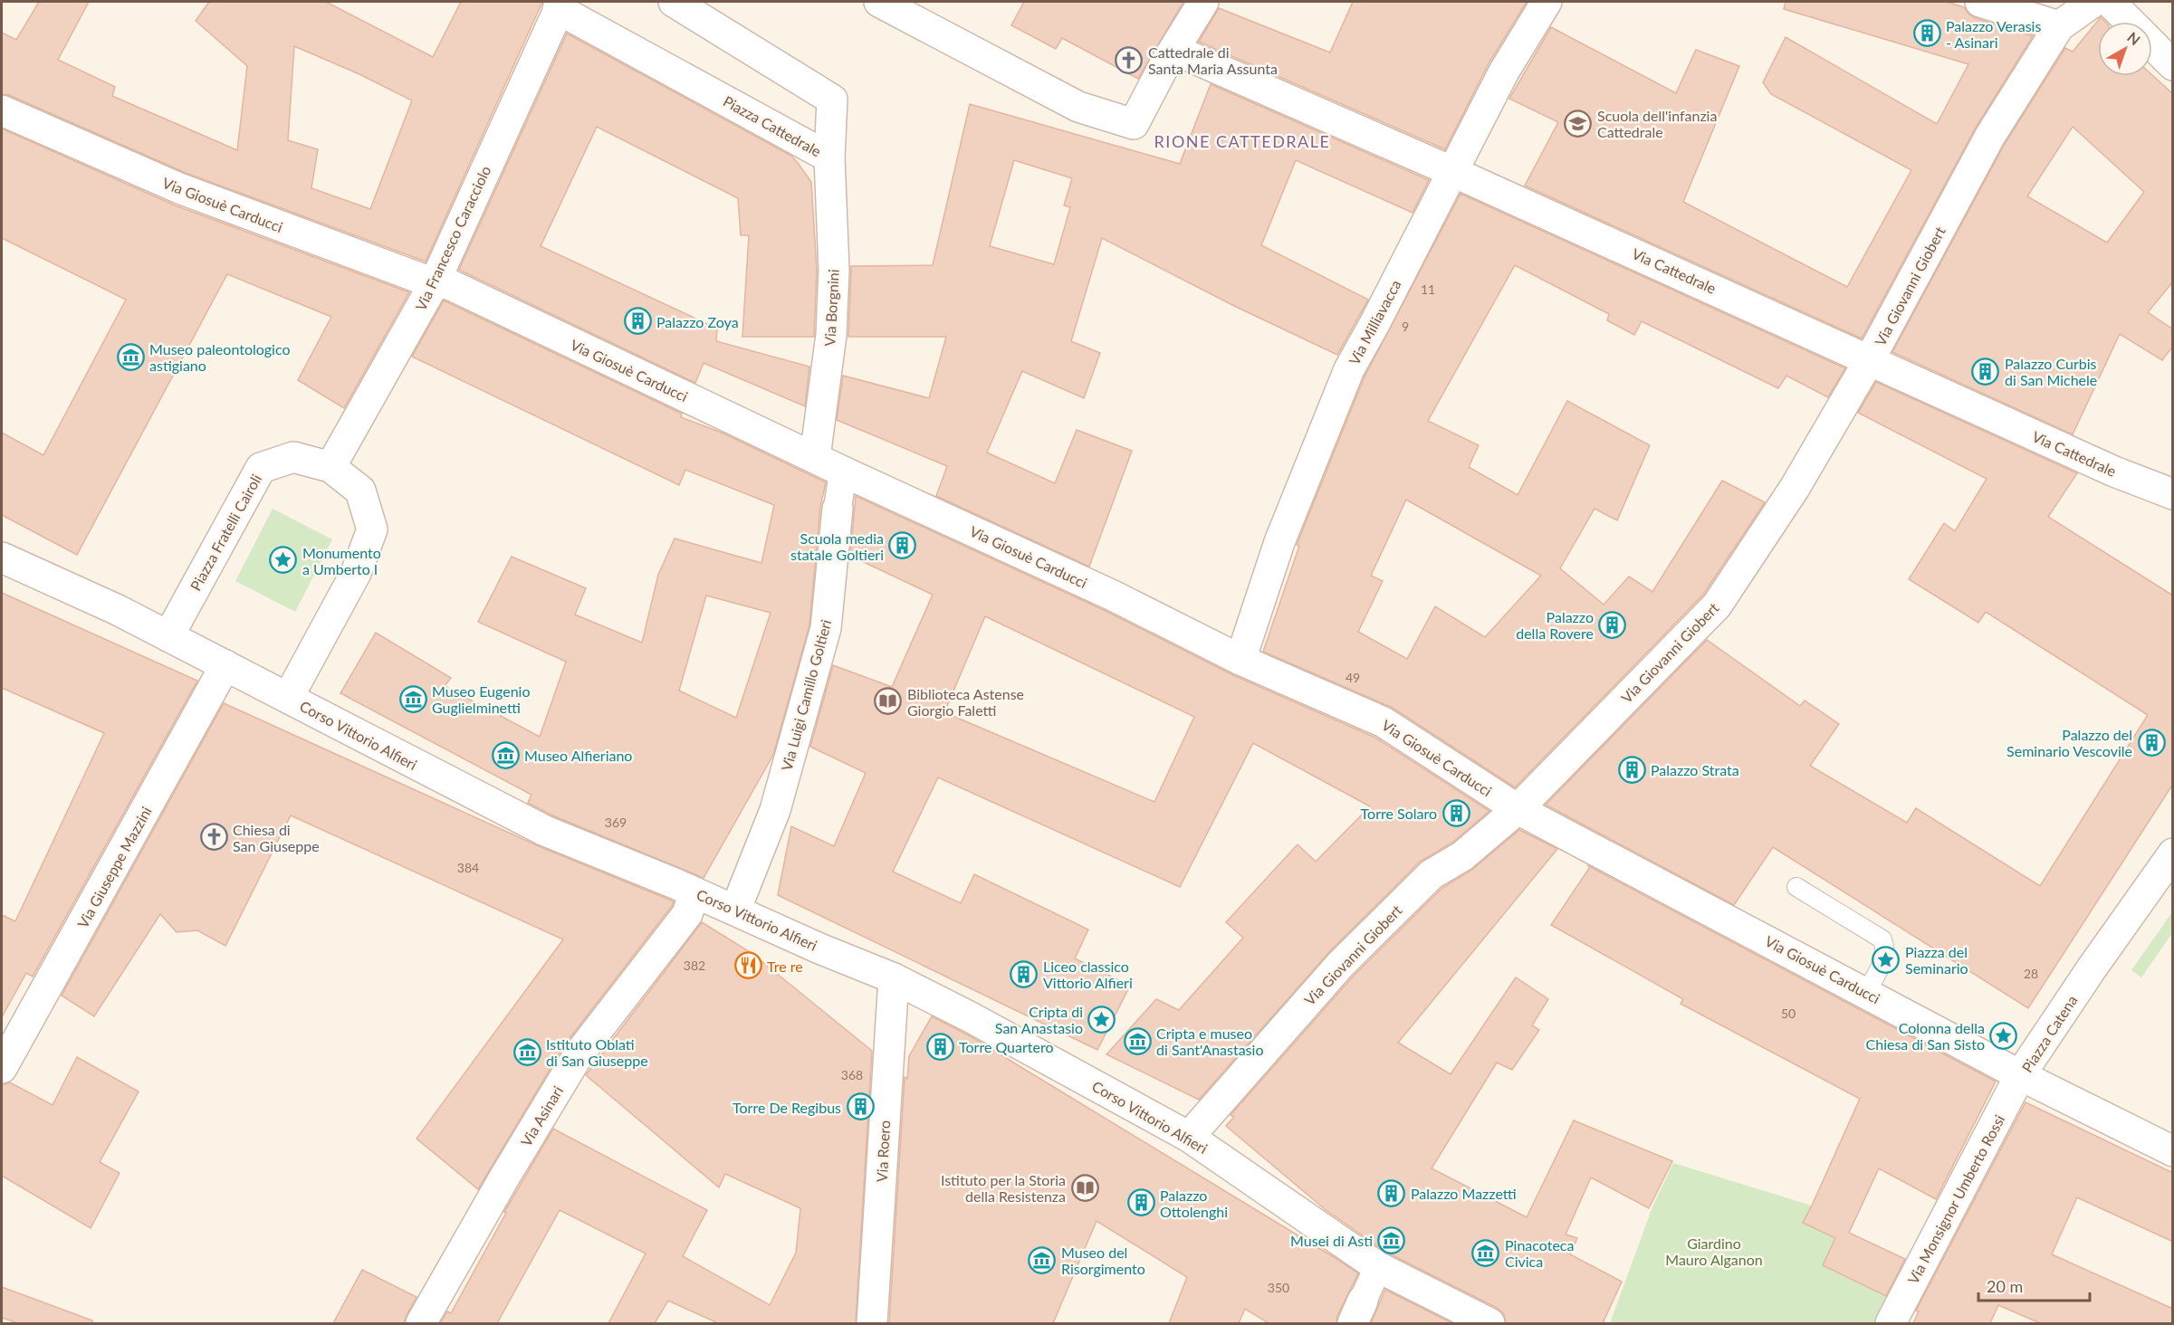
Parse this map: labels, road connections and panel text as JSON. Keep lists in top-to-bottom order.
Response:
{
  "streets": {
    "street": [
      "Piazza Cattedrale",
      "Via Giosuè Carducci",
      "Via Francesco Caracciolo",
      "Via Cattedrale",
      "Via Giovanni Giobert",
      "Via Borgnini",
      "Via Milliavacca",
      "Piazza Fratelli Cairoli",
      "Via Luigi Camillo Goltieri",
      "Corso Vittorio Alfieri",
      "Via Giuseppe Mazzini",
      "Piazza Catena",
      "Via Asinari",
      "Via Roero",
      "Via Monsignor Umberto Rossi"
    ]
  },
  "crossings": [
    ["Piazza Cattedrale", "Via Francesco Caracciolo"],
    ["Piazza Cattedrale", "Via Borgnini"],
    ["Via Giosuè Carducci", "Via Francesco Caracciolo"],
    ["Via Giosuè Carducci", "Via Giovanni Giobert"],
    ["Via Giosuè Carducci", "Via Borgnini"],
    ["Via Giosuè Carducci", "Via Milliavacca"],
    ["Via Giosuè Carducci", "Via Luigi Camillo Goltieri"],
    ["Via Giosuè Carducci", "Piazza Catena"],
    ["Via Giosuè Carducci", "Via Monsignor Umberto Rossi"],
    ["Via Francesco Caracciolo", "Piazza Fratelli Cairoli"],
    ["Via Cattedrale", "Via Giovanni Giobert"],
    ["Via Cattedrale", "Via Milliavacca"],
    ["Via Giovanni Giobert", "Corso Vittorio Alfieri"],
    ["Piazza Fratelli Cairoli", "Corso Vittorio Alfieri"],
    ["Via Luigi Camillo Goltieri", "Corso Vittorio Alfieri"],
    ["Corso Vittorio Alfieri", "Via Giuseppe Mazzini"],
    ["Corso Vittorio Alfieri", "Via Asinari"],
    ["Corso Vittorio Alfieri", "Via Roero"],
    ["Piazza Catena", "Via Monsignor Umberto Rossi"]
  ],
  "districts": ["RIONE CATTEDRALE"],
  "parks": ["Giardino Mauro Alganon"],
  "places": {
    "building": [
      "Palazzo Verasis - Asinari",
      "Palazzo Zoya",
      "Palazzo Curbis di San Michele",
      "Scuola media statale Goltieri",
      "Palazzo della Rovere",
      "Palazzo del Seminario Vescovile",
      "Palazzo Strata",
      "Torre Solaro",
      "Liceo classico Vittorio Alfieri",
      "Torre Quartero",
      "Torre De Regibus",
      "Palazzo Mazzetti",
      "Palazzo Ottolenghi"
    ],
    "church": ["Cattedrale di Santa Maria Assunta", "Chiesa di San Giuseppe"],
    "school or university": ["Scuola dell'infanzia Cattedrale"],
    "museum": [
      "Museo paleontologico astigiano",
      "Museo Eugenio Guglielminetti",
      "Museo Alfieriano",
      "Cripta e museo di Sant'Anastasio",
      "Istituto Oblati di San Giuseppe",
      "Musei di Asti",
      "Pinacoteca Civica",
      "Museo del Risorgimento"
    ],
    "place": [
      "Monumento a Umberto I",
      "Piazza del Seminario",
      "Cripta di San Anastasio",
      "Colonna della Chiesa di San Sisto"
    ],
    "library": ["Biblioteca Astense Giorgio Faletti", "Istituto per la Storia della Resistenza"],
    "restaurant": ["Tre re"]
  },
  "house_numbers": [
    "11",
    "9",
    "49",
    "369",
    "384",
    "382",
    "28",
    "50",
    "368",
    "350"
  ],
  "scale_bar": "20 m",
  "north": "top right"
}
